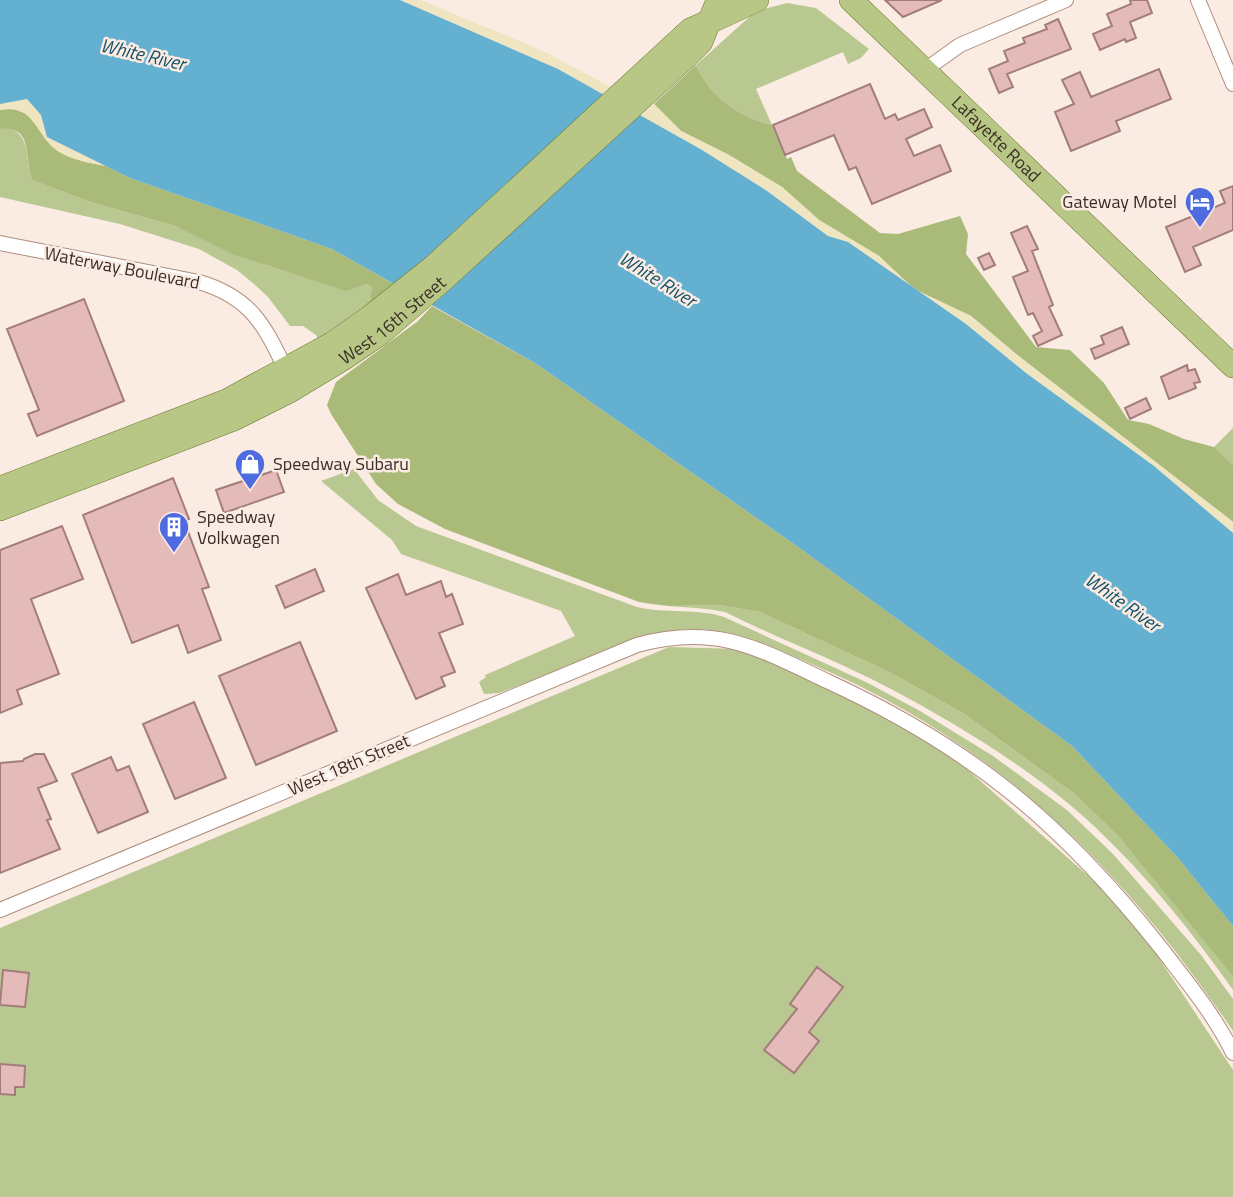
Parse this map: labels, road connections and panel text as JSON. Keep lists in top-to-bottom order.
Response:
{
  "streets": {
    "main road": ["Lafayette Road", "West 16th Street"],
    "street": ["Waterway Boulevard", "West 18th Street"]
  },
  "crossings": [
    ["Waterway Boulevard", "West 16th Street"]
  ],
  "water": ["White River"],
  "places": {
    "hotel": ["Gateway Motel"],
    "shop": ["Speedway Subaru"],
    "building": ["Speedway Volkwagen"]
  }
}
